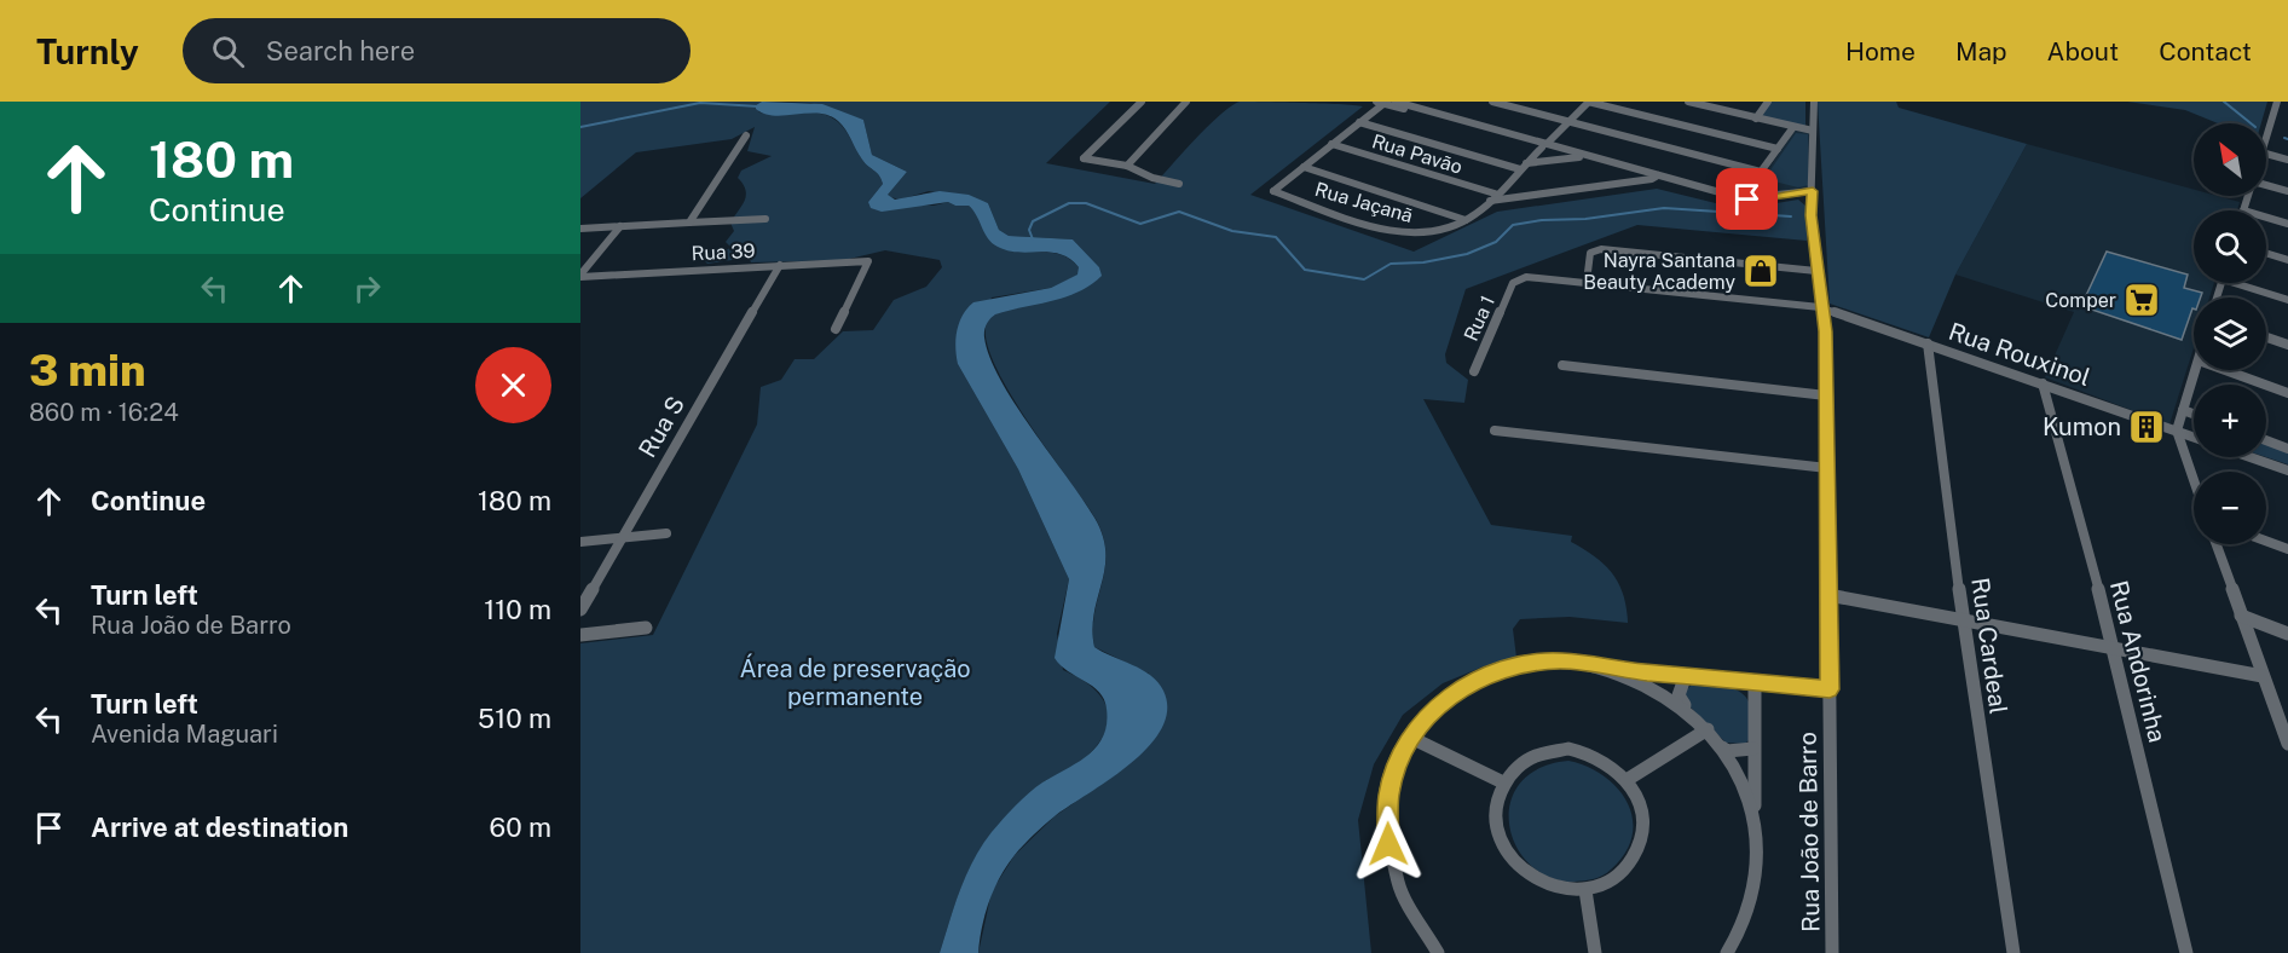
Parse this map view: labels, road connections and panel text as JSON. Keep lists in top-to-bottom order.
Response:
{
  "streets": {
    "street": [
      "Rua Pavão",
      "Rua Jaçanã",
      "Rua 39",
      "Rua 1",
      "Rua Rouxinol",
      "Rua S",
      "Rua Cardeal",
      "Rua Andorinha",
      "Rua João de Barro"
    ]
  },
  "crossings": [
    ["Rua 39", "Rua S"],
    ["Rua 1", "Rua Rouxinol"],
    ["Rua 1", "Rua João de Barro"],
    ["Rua Rouxinol", "Rua Cardeal"],
    ["Rua Rouxinol", "Rua Andorinha"],
    ["Rua Rouxinol", "Rua João de Barro"]
  ],
  "parks": ["Área de preservação permanente"],
  "places": {
    "shop": ["Nayra Santana Beauty Academy"],
    "supermarket": ["Comper"],
    "building": ["Kumon"]
  },
  "north": "top left",
  "page": {
    "header": "Turnly",
    "search": "Search here",
    "nav": [
      "Home",
      "Map",
      "About",
      "Contact"
    ],
    "turn": ["180 m", "Continue"],
    "map_buttons": ["+", "−"],
    "heading": ["3 min", "860 m · 16:24"],
    "list": [
      {
        "name": "Continue",
        "value": "180 m"
      },
      {
        "name": "Turn left",
        "note": "Rua João de Barro",
        "value": "110 m"
      },
      {
        "name": "Turn left",
        "note": "Avenida Maguari",
        "value": "510 m"
      },
      {
        "name": "Arrive at destination",
        "value": "60 m"
      }
    ]
  }
}
